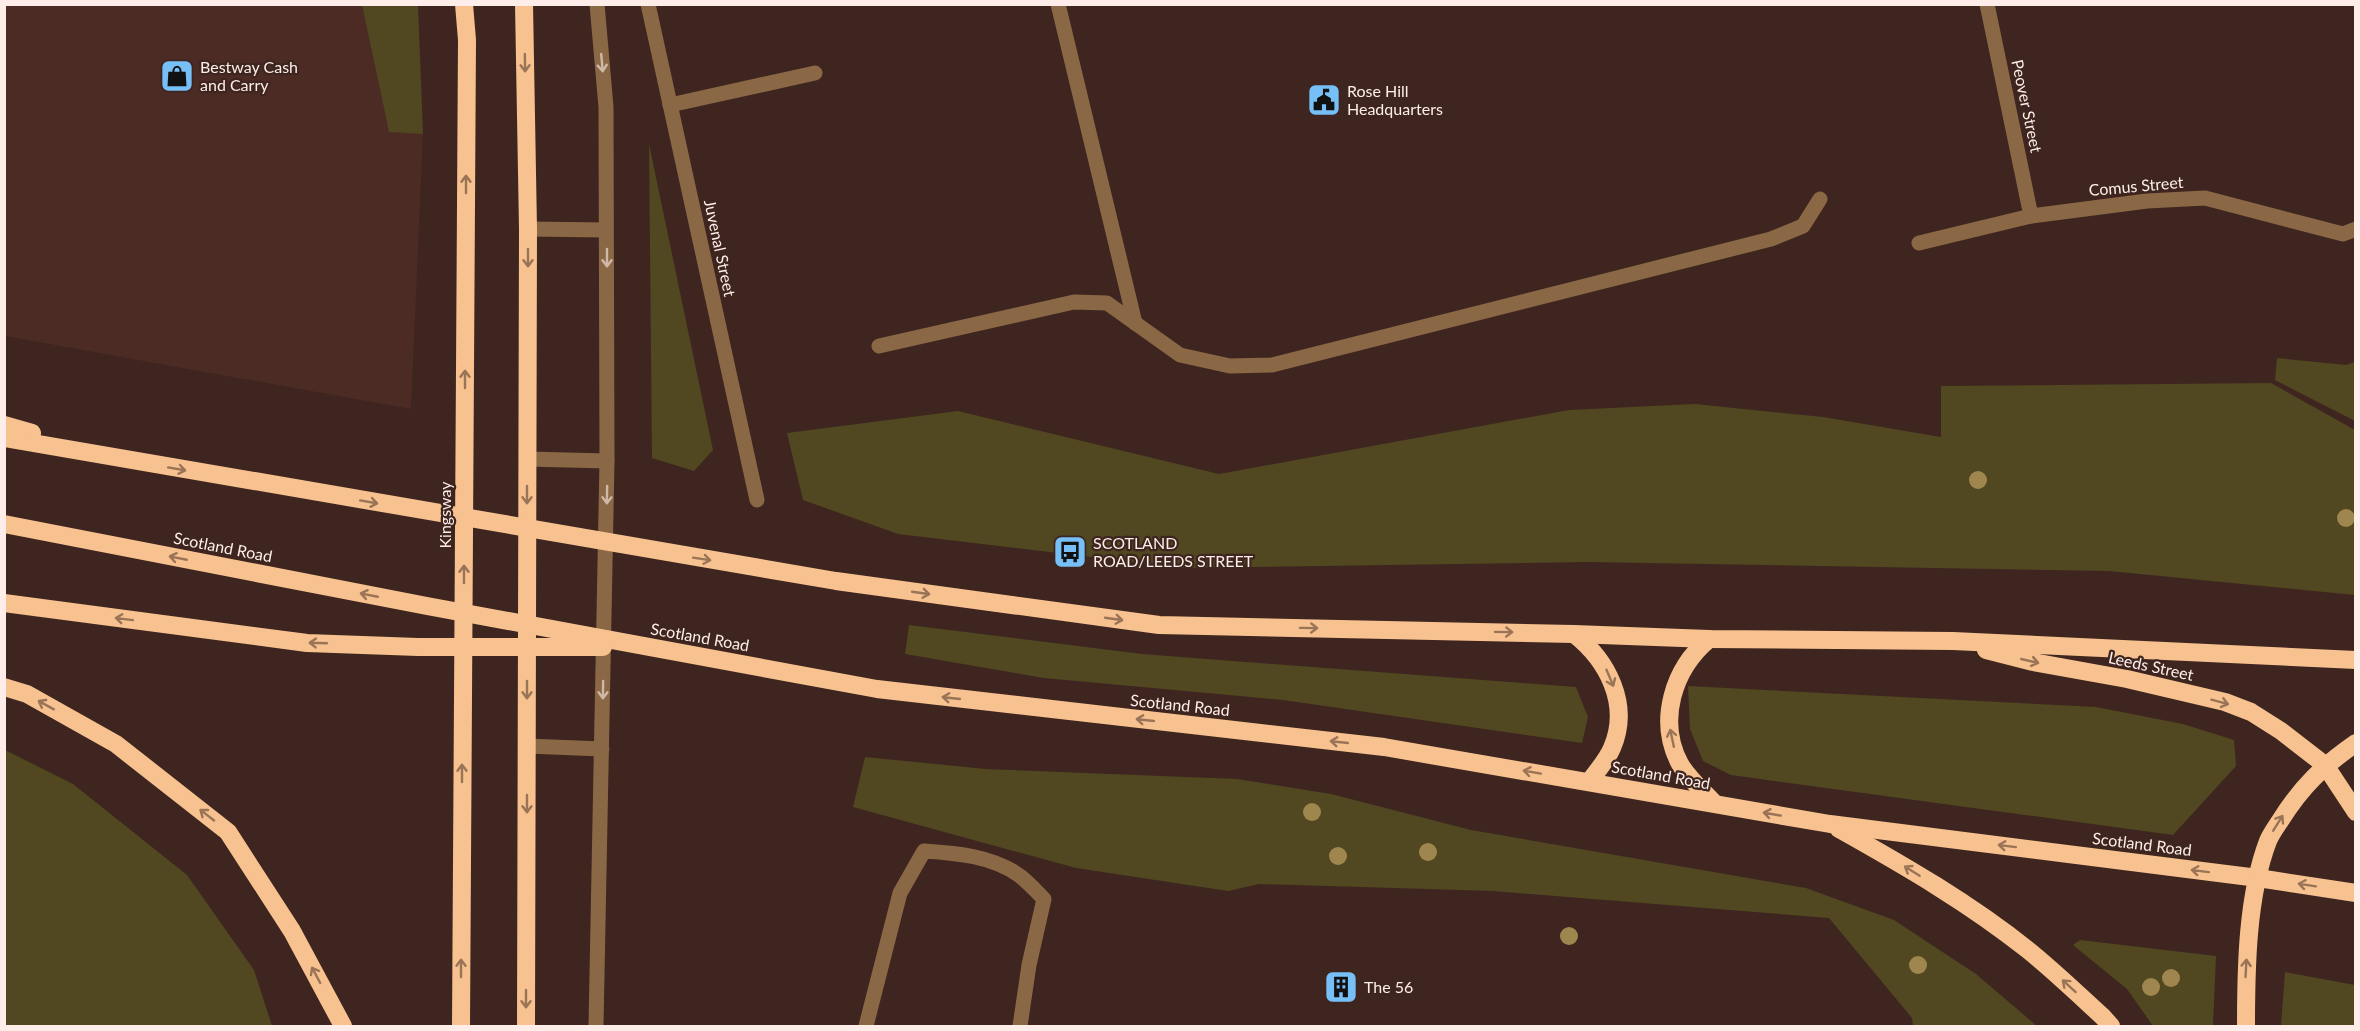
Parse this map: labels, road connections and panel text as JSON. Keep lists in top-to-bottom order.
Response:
{
  "streets": {
    "highway": ["Kingsway", "Scotland Road", "Leeds Street"],
    "street": ["Peover Street", "Comus Street", "Juvenal Street"]
  },
  "crossings": [
    ["Peover Street", "Comus Street"]
  ],
  "places": {
    "shop": ["Bestway Cash and Carry"],
    "public building": ["Rose Hill Headquarters"],
    "bus stop": ["SCOTLAND ROAD/LEEDS STREET"],
    "building": ["The 56"]
  }
}
